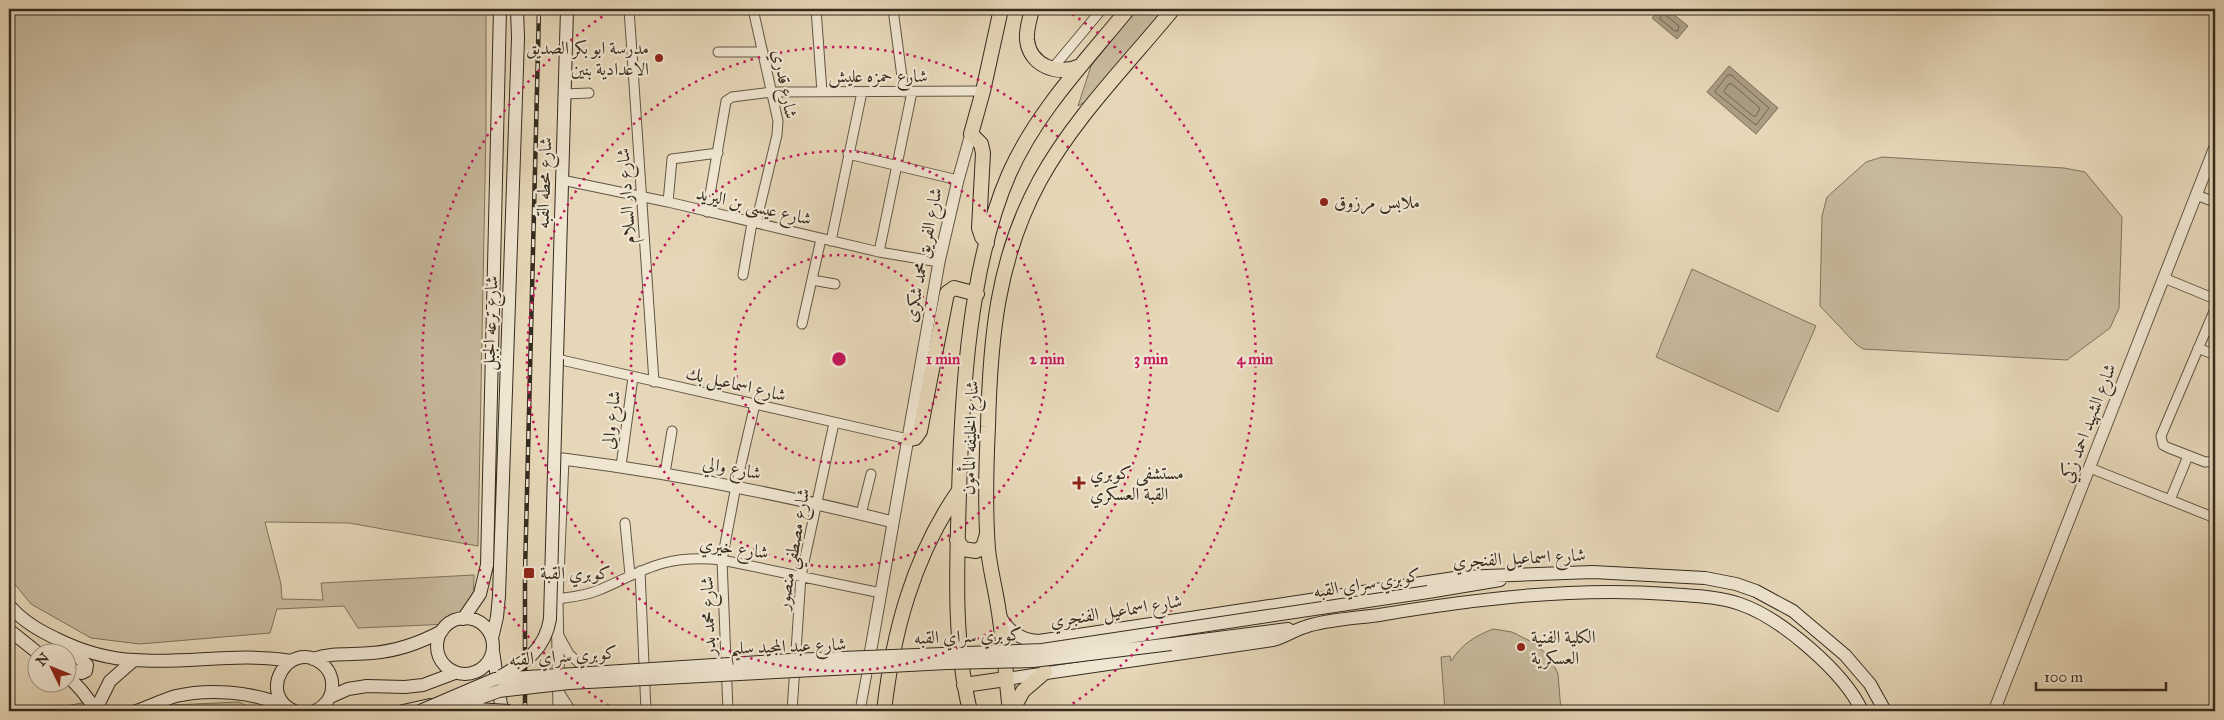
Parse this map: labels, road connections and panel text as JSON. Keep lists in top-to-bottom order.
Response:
{
  "streets": {
    "main road": [
      "شارع محطه القبه",
      "شارع الفريق محمد شكرى",
      "شارع ترعه الجبل",
      "شارع الخليفه المأمون",
      "شارع اسماعيل الفنجري",
      "كوبري سراي القبه"
    ],
    "street": [
      "شارع حمزه عليش",
      "شارع قدري",
      "شارع دار السلام",
      "شارع عيسى بن اليزيد",
      "شارع اسماعيل بك",
      "شارع والى",
      "شارع الشهيد احمد زكي",
      "شارع والي",
      "شارع خيري",
      "شارع مصطفي منصور",
      "شارع محمد بدر",
      "شارع عبد المجيد سليم"
    ]
  },
  "crossings": [
    ["شارع حمزه عليش", "شارع قدري"],
    ["شارع حمزه عليش", "شارع الفريق محمد شكرى"],
    ["شارع قدري", "شارع عيسى بن اليزيد"],
    ["شارع محطه القبه", "شارع عيسى بن اليزيد"],
    ["شارع محطه القبه", "شارع اسماعيل بك"],
    ["شارع محطه القبه", "كوبري سراي القبه"],
    ["شارع دار السلام", "شارع عيسى بن اليزيد"],
    ["شارع دار السلام", "شارع اسماعيل بك"],
    ["شارع عيسى بن اليزيد", "شارع الفريق محمد شكرى"],
    ["شارع الفريق محمد شكرى", "شارع اسماعيل بك"],
    ["شارع الفريق محمد شكرى", "شارع والي"],
    ["شارع الفريق محمد شكرى", "شارع خيري"],
    ["شارع الفريق محمد شكرى", "شارع عبد المجيد سليم"],
    ["شارع اسماعيل بك", "شارع والى"],
    ["شارع اسماعيل بك", "شارع مصطفي منصور"],
    ["شارع اسماعيل بك", "شارع محمد بدر"],
    ["شارع والى", "شارع والي"],
    ["شارع الخليفه المأمون", "شارع اسماعيل الفنجري"],
    ["شارع والي", "شارع خيري"],
    ["شارع والي", "شارع مصطفي منصور"],
    ["شارع والي", "شارع محمد بدر"],
    ["شارع خيري", "شارع مصطفي منصور"],
    ["شارع خيري", "شارع محمد بدر"],
    ["شارع مصطفي منصور", "شارع عبد المجيد سليم"],
    ["شارع اسماعيل الفنجري", "كوبري سراي القبه"],
    ["شارع محمد بدر", "شارع عبد المجيد سليم"]
  ],
  "places": {
    "other": ["مدرسة ابو بكر الصديق الاعدادية بنين", "ملابس مرزوق", "الكلية الفنية العسكرية"],
    "health": ["مستشفى كوبري القبة العسكري"],
    "transit": ["كوبري القبة"]
  },
  "scale_bar": "100 m",
  "north": "top left",
  "rings": [
    "1 min",
    "2 min",
    "3 min",
    "4 min"
  ]
}
